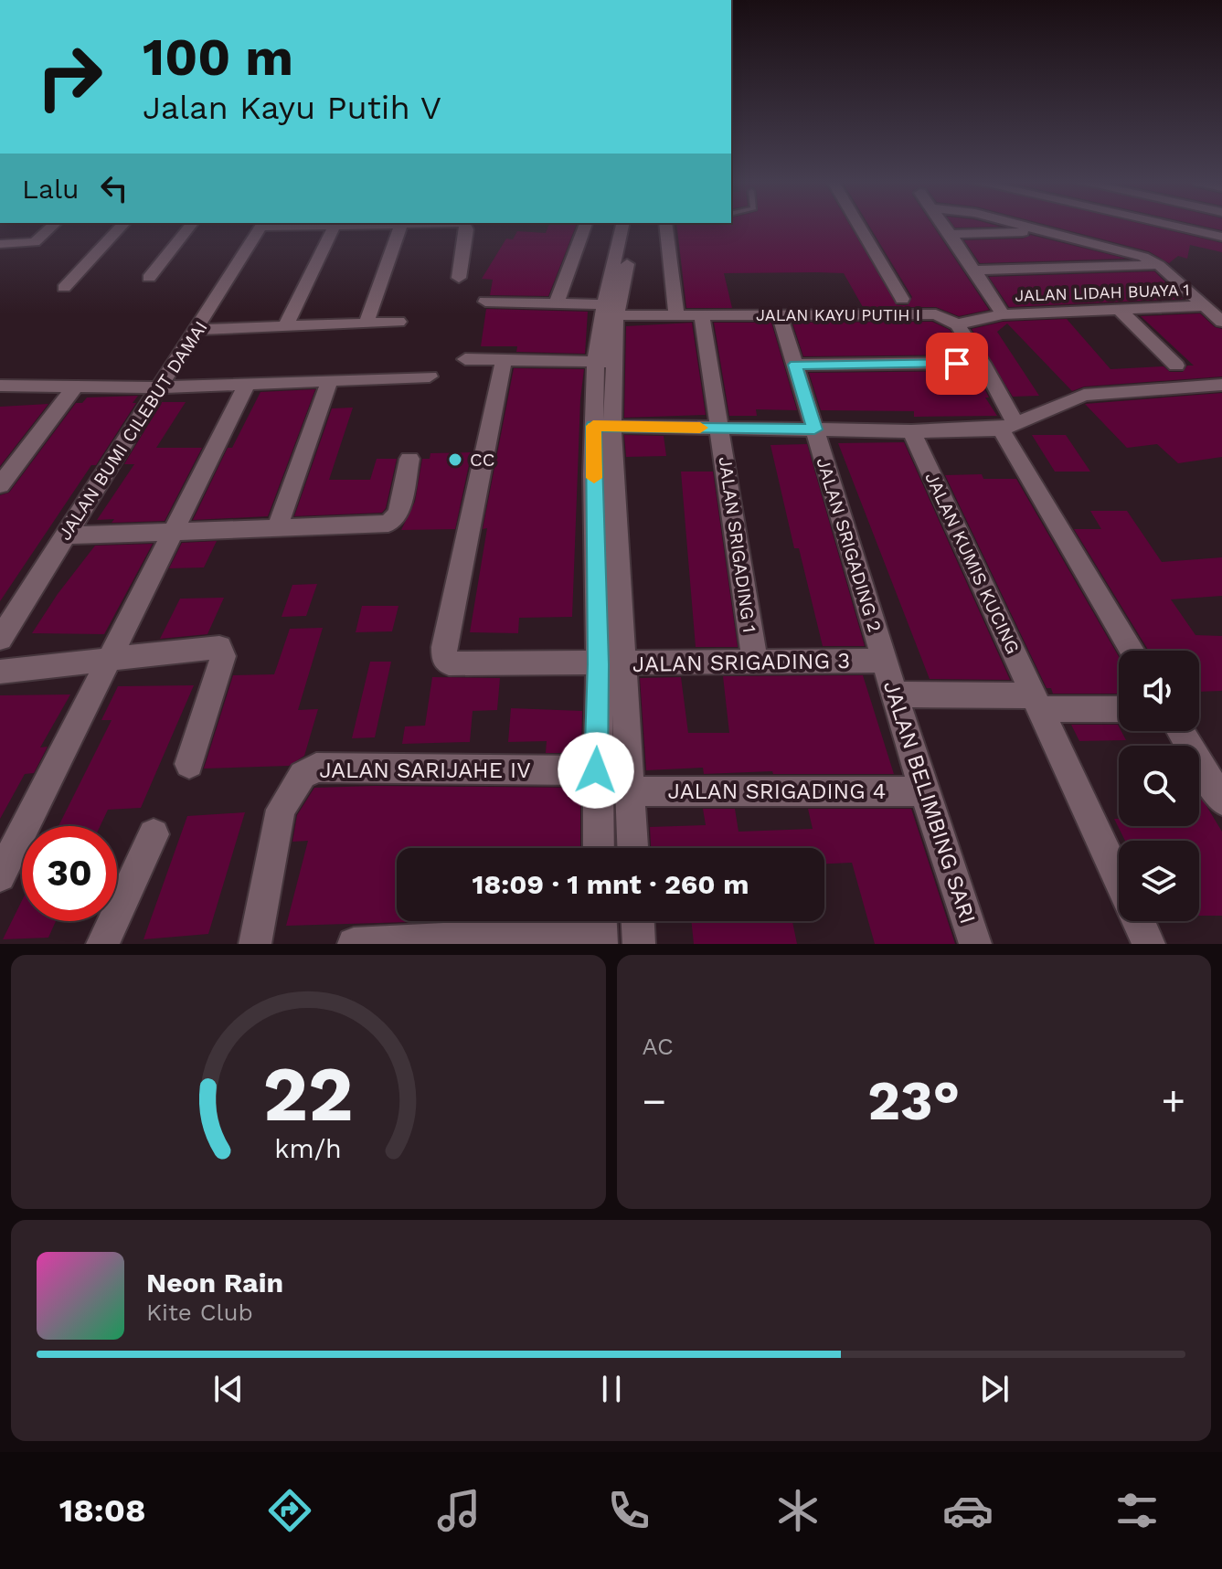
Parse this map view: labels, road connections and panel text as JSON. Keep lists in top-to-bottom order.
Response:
{
  "streets": {
    "street": [
      "JALAN LIDAH BUAYA 1",
      "JALAN KAYU PUTIH I",
      "JALAN BUMI CILEBUT DAMAI",
      "JALAN SRIGADING 1",
      "JALAN SRIGADING 2",
      "JALAN KUMIS KUCING",
      "JALAN SRIGADING 3",
      "JALAN SARIJAHE IV",
      "JALAN SRIGADING 4",
      "JALAN BELIMBING SARI"
    ]
  },
  "crossings": [
    ["JALAN LIDAH BUAYA 1", "JALAN KAYU PUTIH I"],
    ["JALAN KAYU PUTIH I", "JALAN SRIGADING 1"],
    ["JALAN KAYU PUTIH I", "JALAN SRIGADING 2"],
    ["JALAN SRIGADING 1", "JALAN SRIGADING 3"],
    ["JALAN SRIGADING 2", "JALAN SRIGADING 3"],
    ["JALAN SRIGADING 2", "JALAN BELIMBING SARI"],
    ["JALAN SRIGADING 3", "JALAN BELIMBING SARI"],
    ["JALAN SRIGADING 4", "JALAN BELIMBING SARI"]
  ],
  "places": ["CC"],
  "page": {
    "turn": ["100 m", "Jalan Kayu Putih V"],
    "then": "Lalu",
    "limit": "30",
    "trip": "18:09 · 1 mnt · 260 m",
    "tile": "AC",
    "heat": ["−", "23°", "+"],
    "song": ["Neon Rain", "Kite Club"],
    "tabs": "18:08",
    "gauge": ["22", "km/h"]
  }
}
